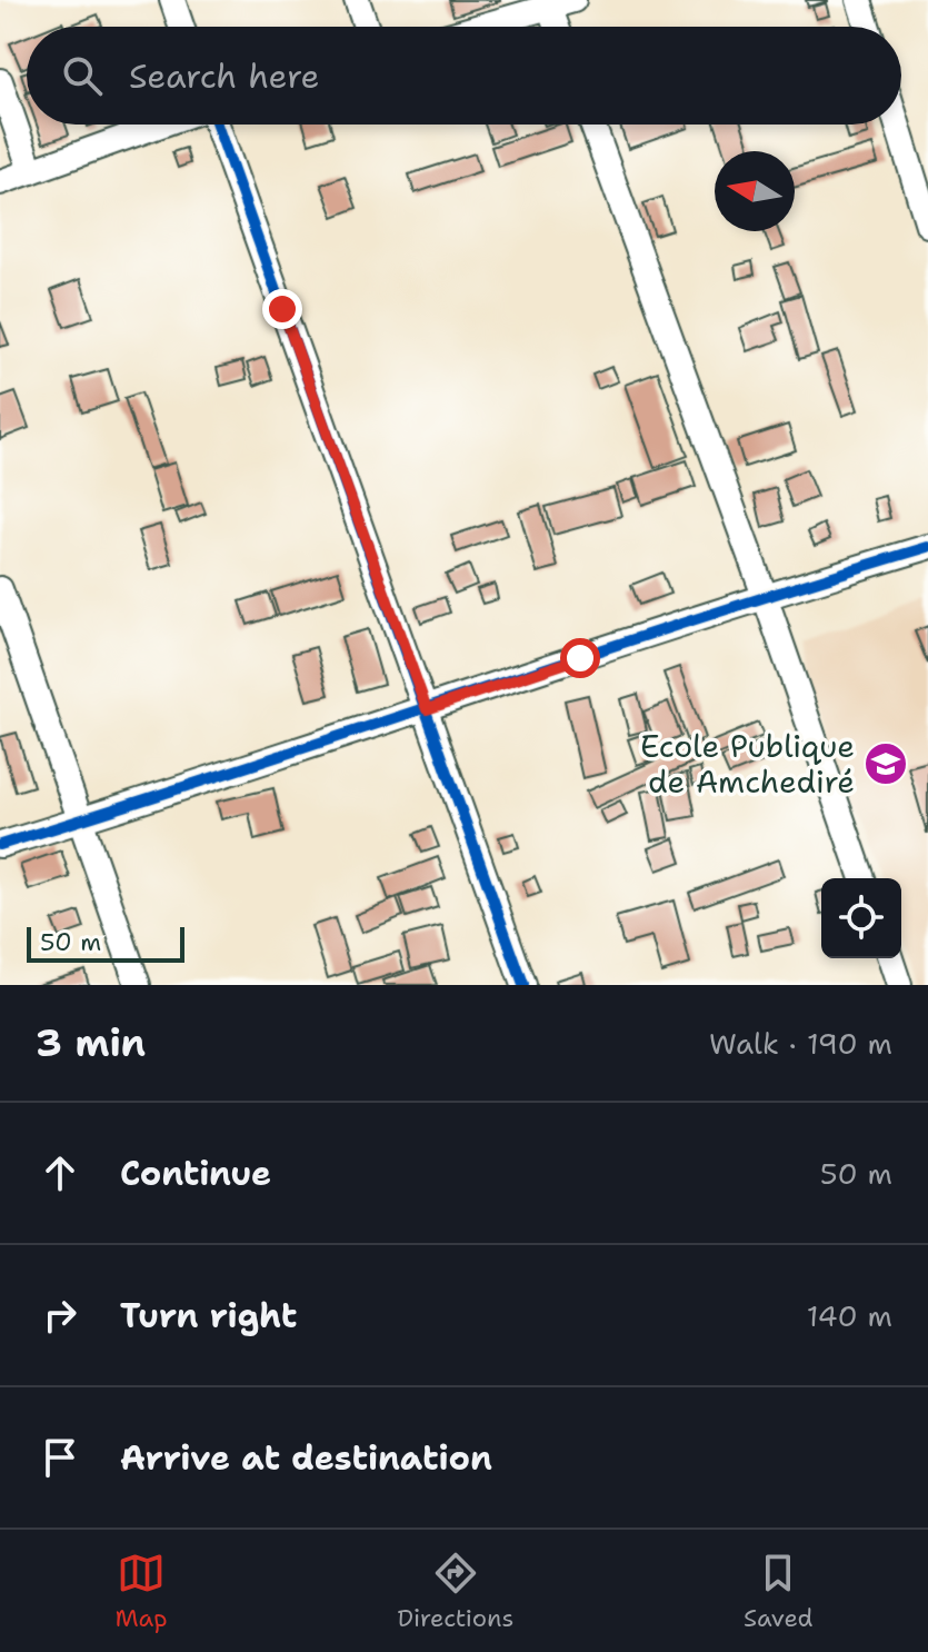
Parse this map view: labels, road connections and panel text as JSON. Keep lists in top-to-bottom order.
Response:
{
  "places": {
    "school or university": ["Ecole Publique de Amchediré"]
  },
  "scale_bar": "50 m",
  "north": "left",
  "page": {
    "search": "Search here",
    "scale": "50 m",
    "heading": ["3 min", "Walk · 190 m"],
    "list": [
      ["Continue", "50 m"],
      ["Turn right", "140 m"],
      "Arrive at destination"
    ],
    "nav": ["Map", "Directions", "Saved"]
  }
}
